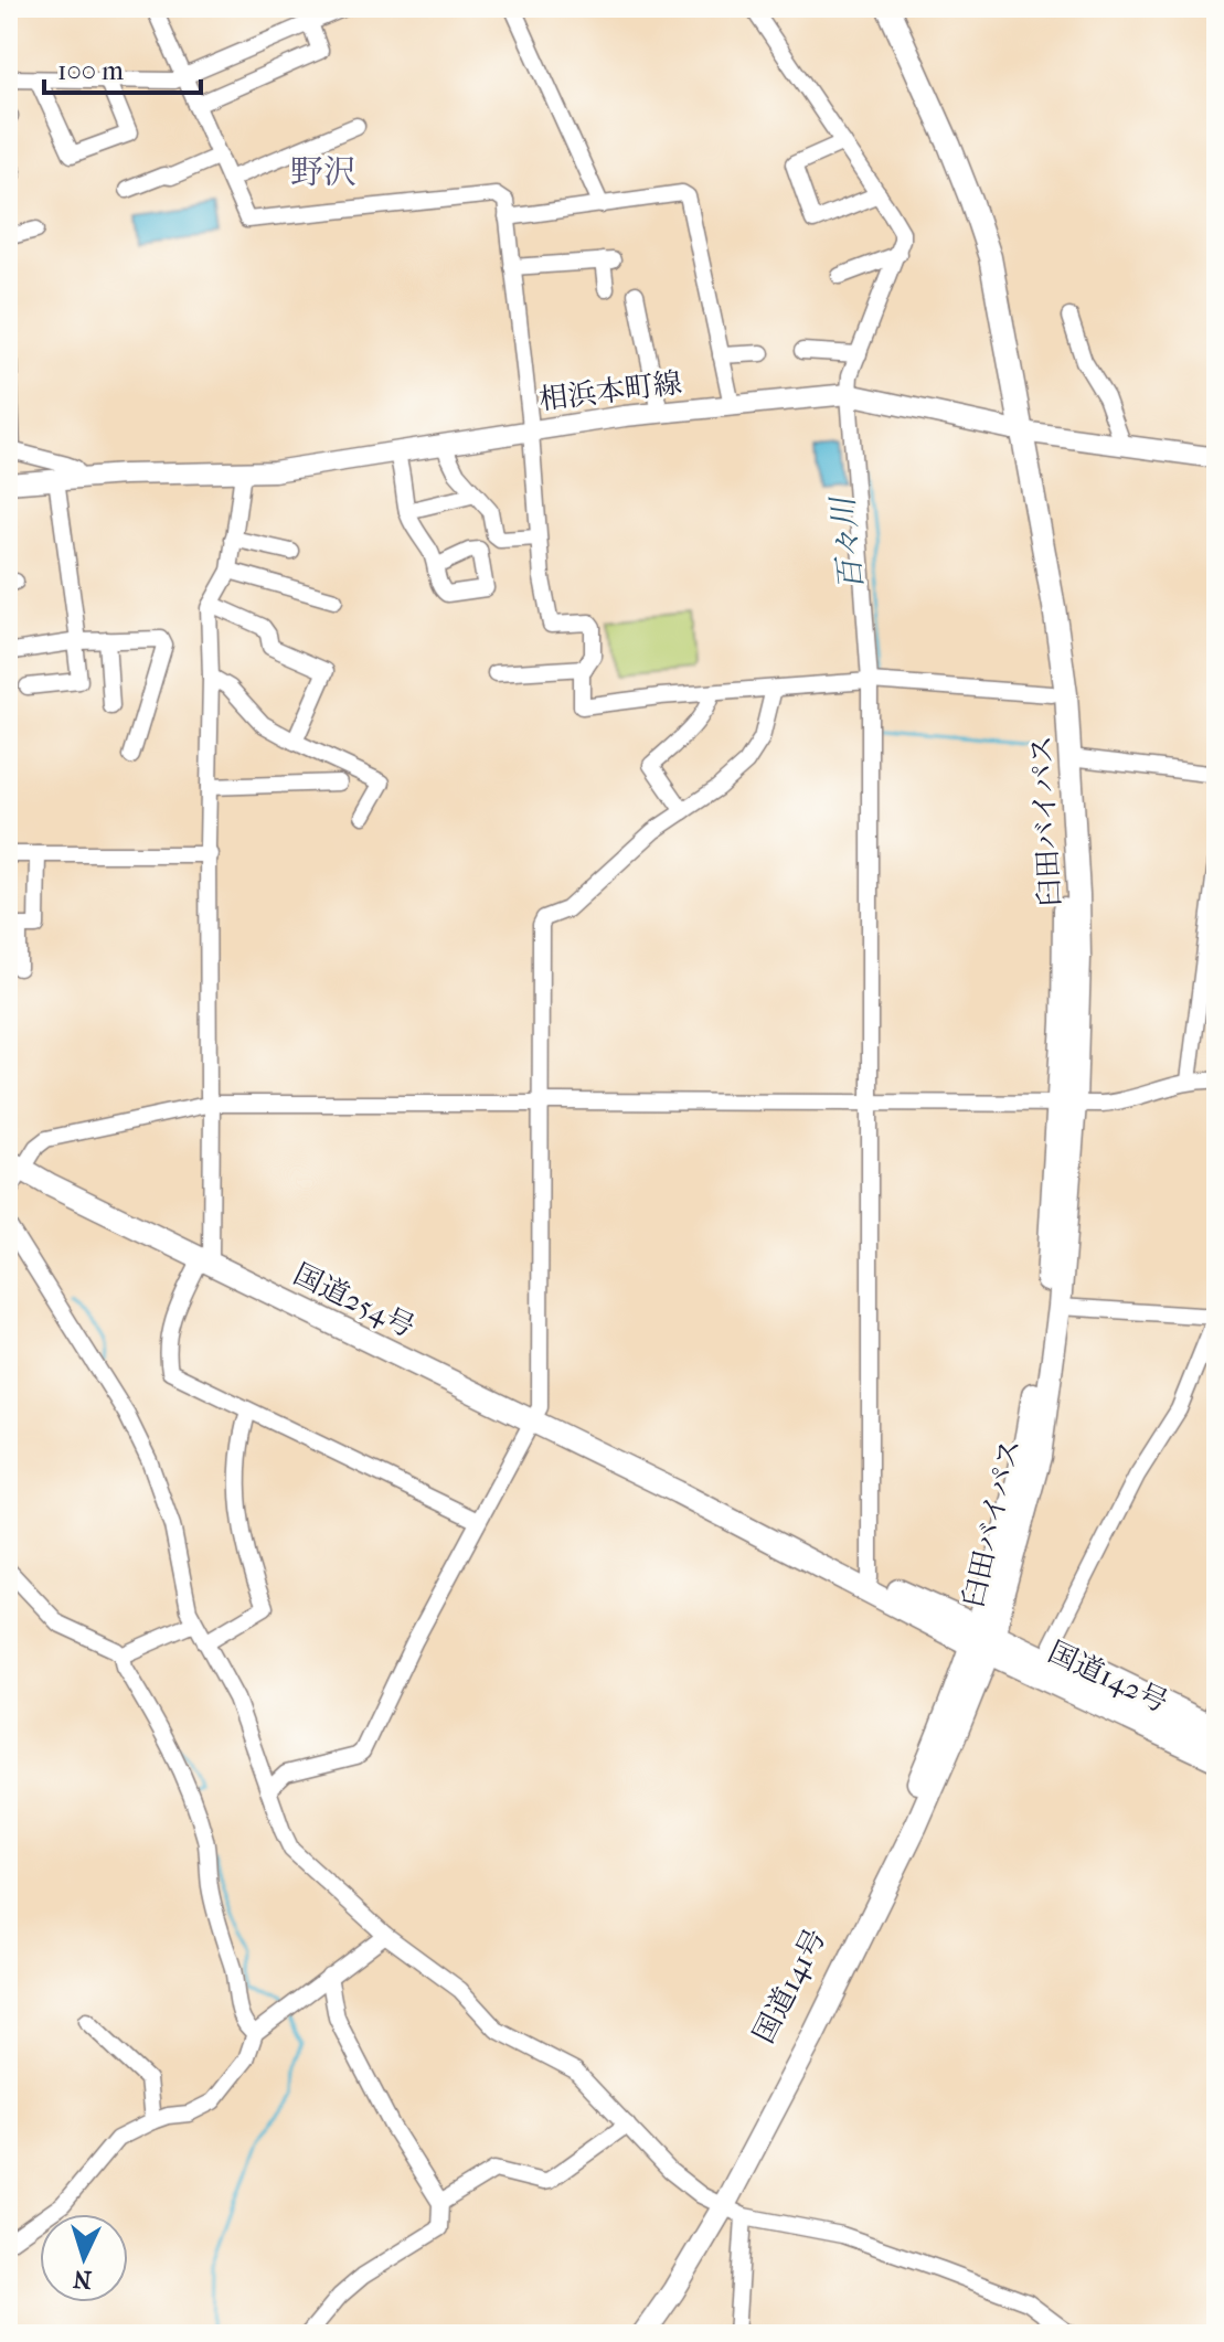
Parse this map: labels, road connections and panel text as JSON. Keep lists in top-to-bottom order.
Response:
{
  "streets": {
    "highway": [
      "臼田バイパス",
      "国道254号",
      "国道142号",
      "国道141号"
    ],
    "main road": ["相浜本町線"]
  },
  "crossings": [
    ["相浜本町線", "臼田バイパス"],
    ["臼田バイパス", "国道254号"],
    ["臼田バイパス", "国道142号"],
    ["臼田バイパス", "国道141号"],
    ["国道254号", "国道142号"],
    ["国道254号", "国道141号"],
    ["国道142号", "国道141号"]
  ],
  "districts": ["野沢"],
  "water": ["百々川"],
  "scale_bar": "100 m",
  "north": "bottom"
}
